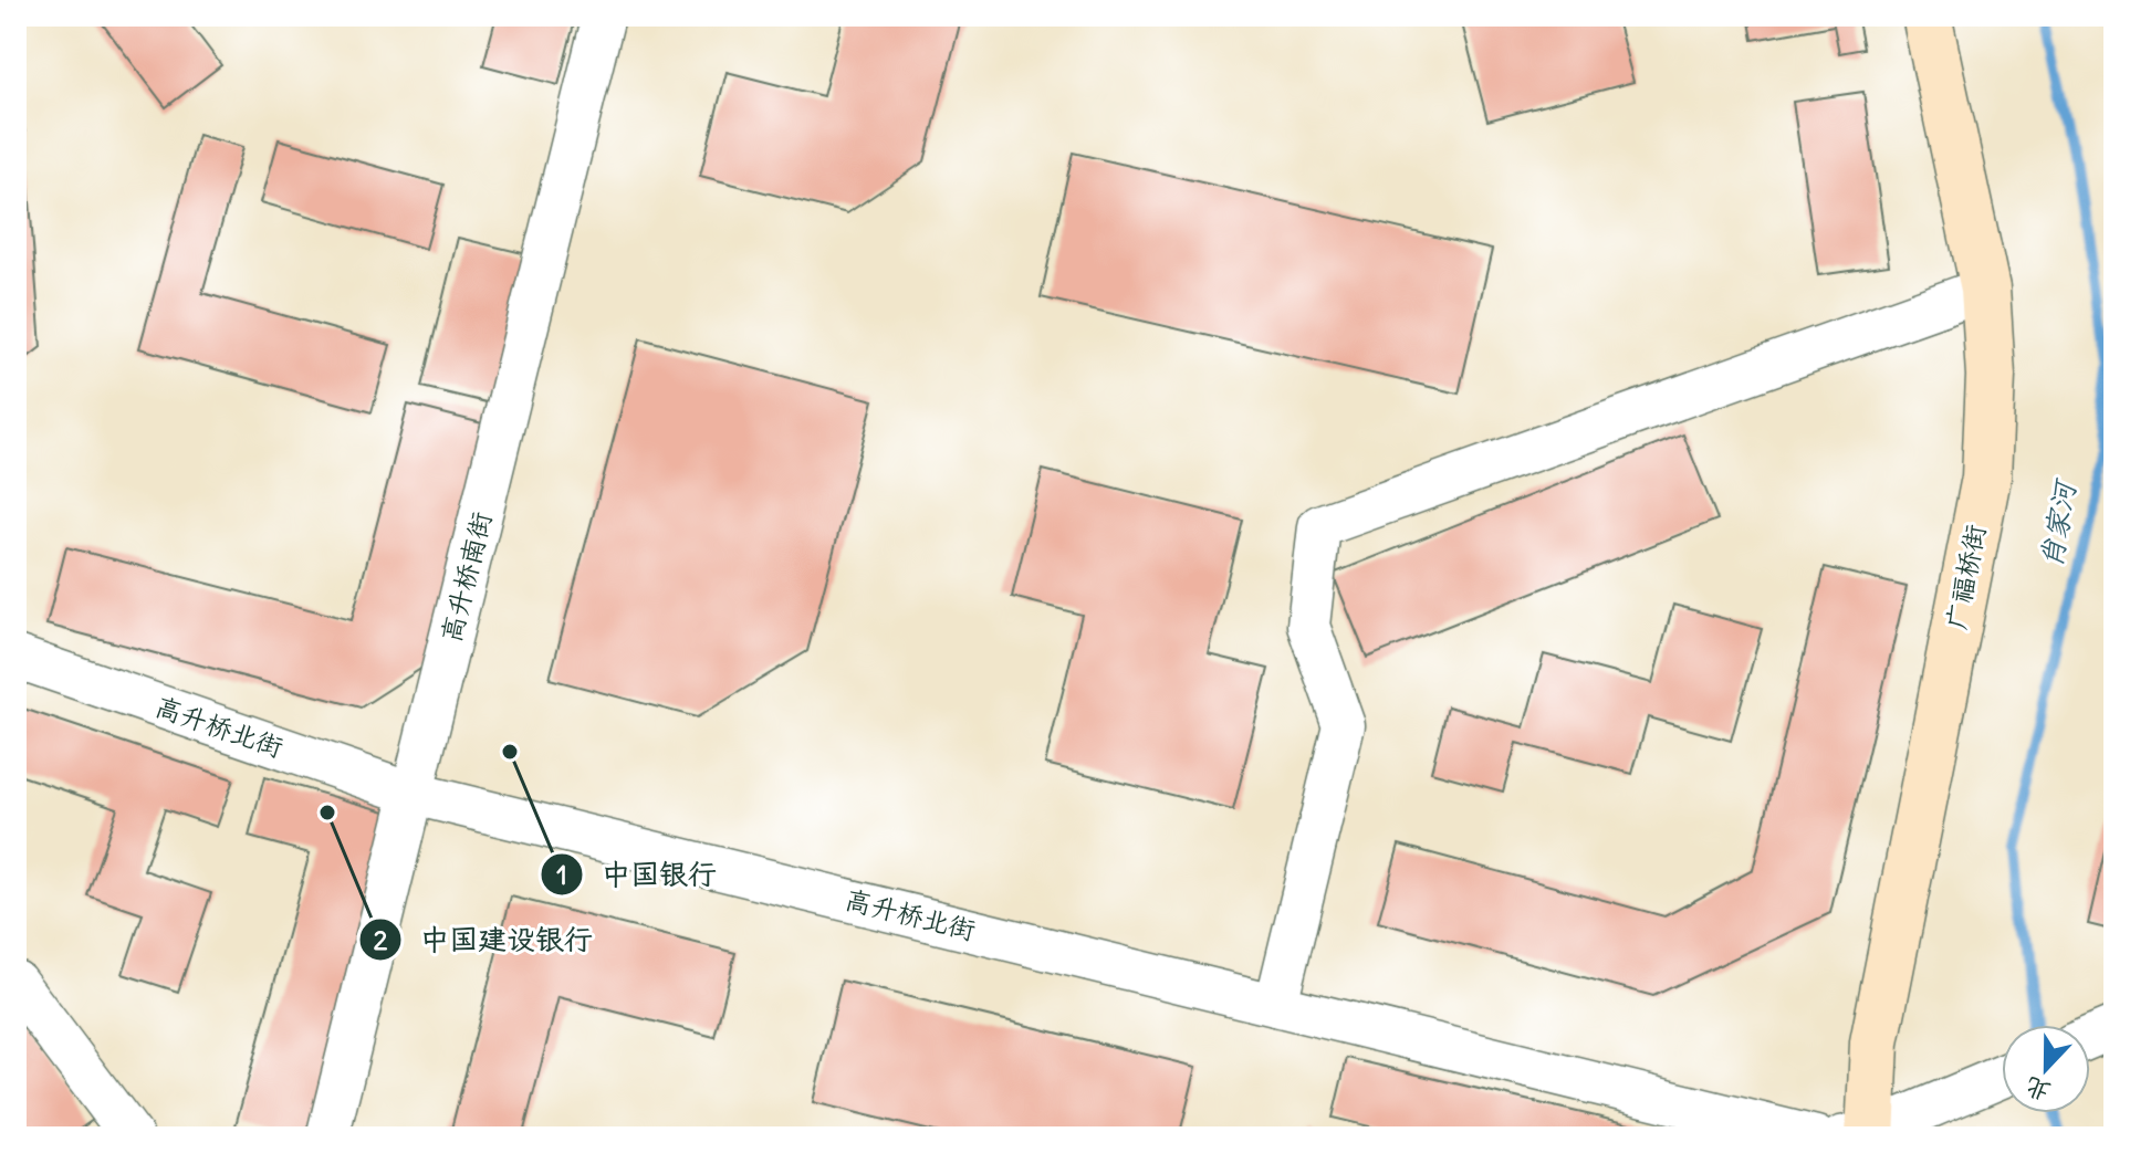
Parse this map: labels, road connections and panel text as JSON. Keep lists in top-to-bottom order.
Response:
{
  "streets": {
    "main road": ["广福桥街"],
    "street": ["高升桥南街", "高升桥北街"]
  },
  "crossings": [
    ["高升桥南街", "高升桥北街"]
  ],
  "water": ["肖家河"],
  "places": ["中国银行", "中国建设银行"],
  "north": "bottom"
}
